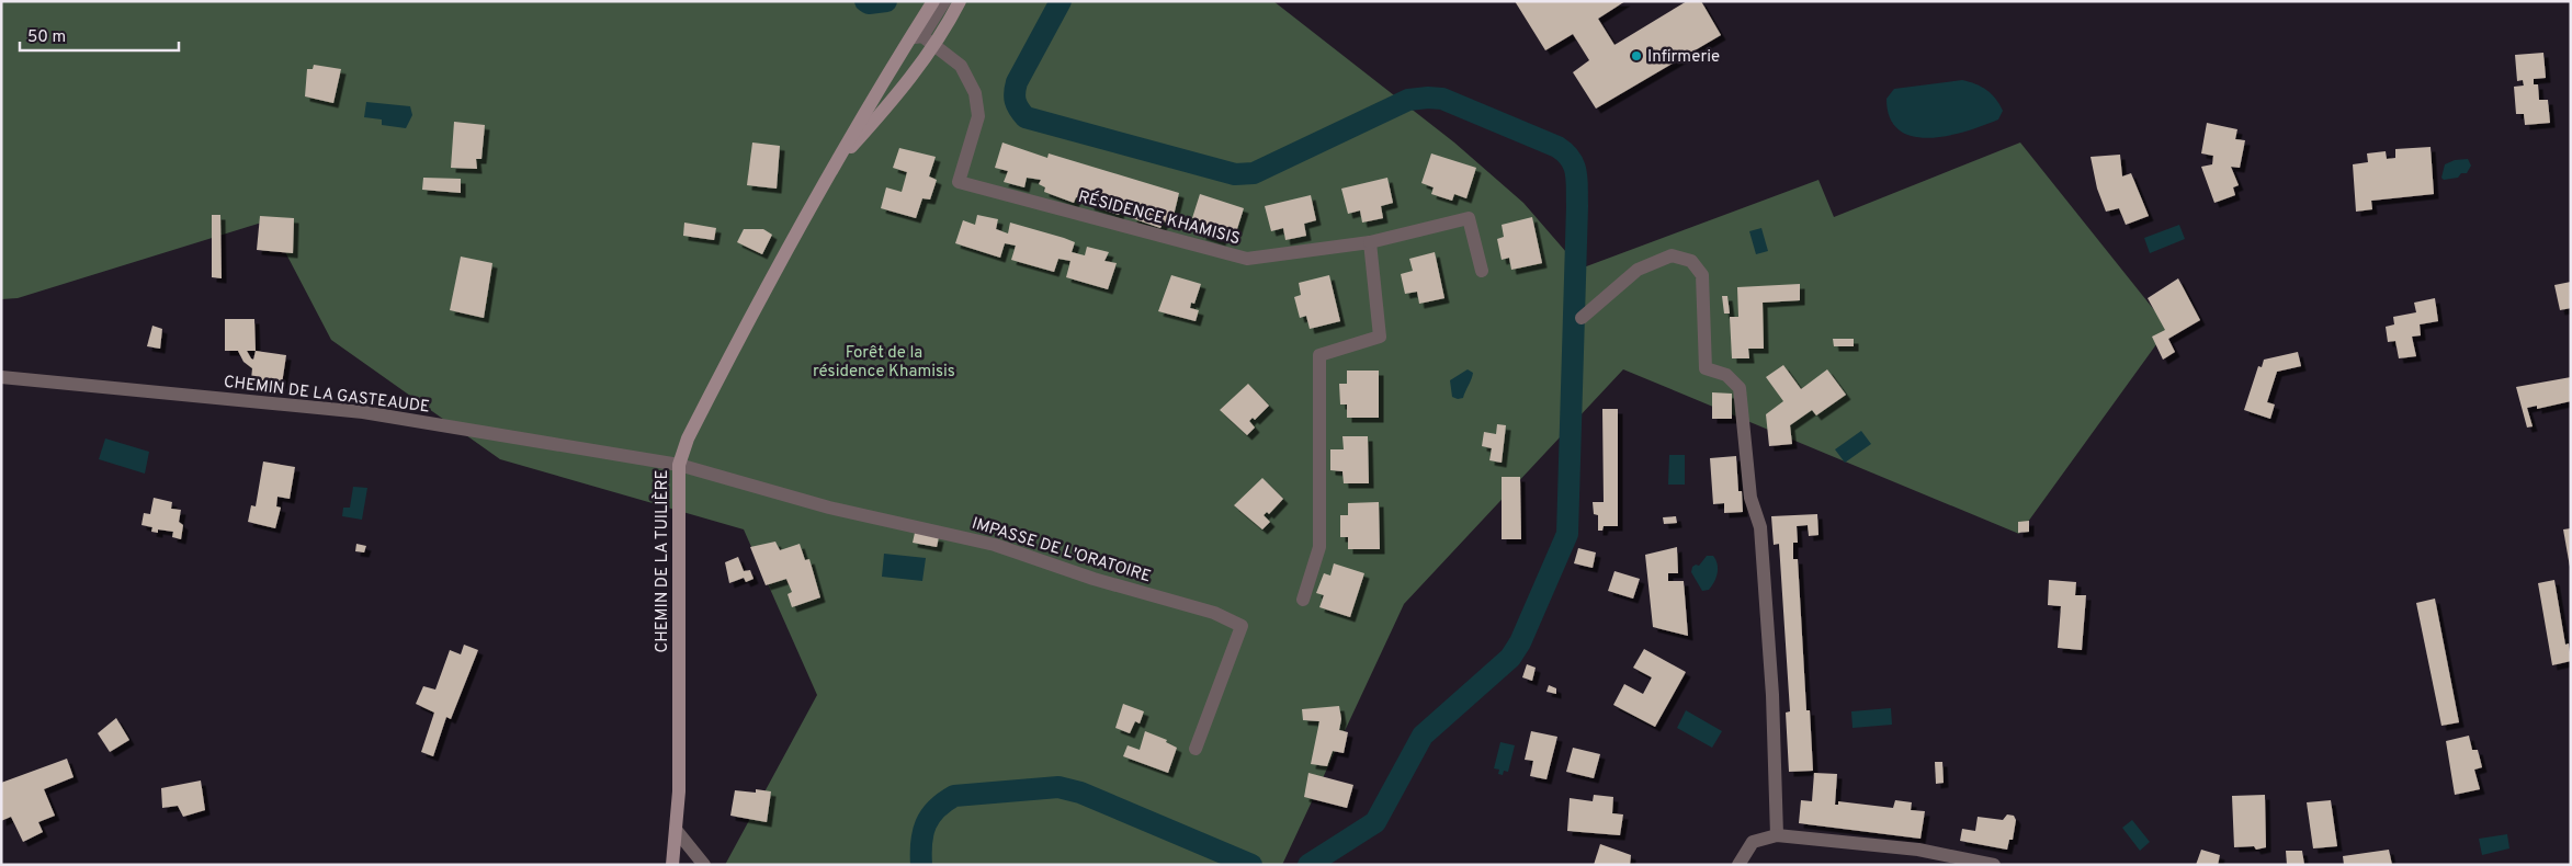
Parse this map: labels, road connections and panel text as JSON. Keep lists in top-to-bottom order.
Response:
{
  "streets": {
    "street": [
      "RÉSIDENCE KHAMISIS",
      "CHEMIN DE LA GASTEAUDE",
      "IMPASSE DE L'ORATOIRE",
      "CHEMIN DE LA TUILIÈRE"
    ]
  },
  "crossings": [
    ["CHEMIN DE LA GASTEAUDE", "IMPASSE DE L'ORATOIRE"],
    ["CHEMIN DE LA GASTEAUDE", "CHEMIN DE LA TUILIÈRE"],
    ["IMPASSE DE L'ORATOIRE", "CHEMIN DE LA TUILIÈRE"]
  ],
  "parks": ["Forêt de la résidence Khamisis"],
  "places": ["Infirmerie"],
  "scale_bar": "50 m"
}
